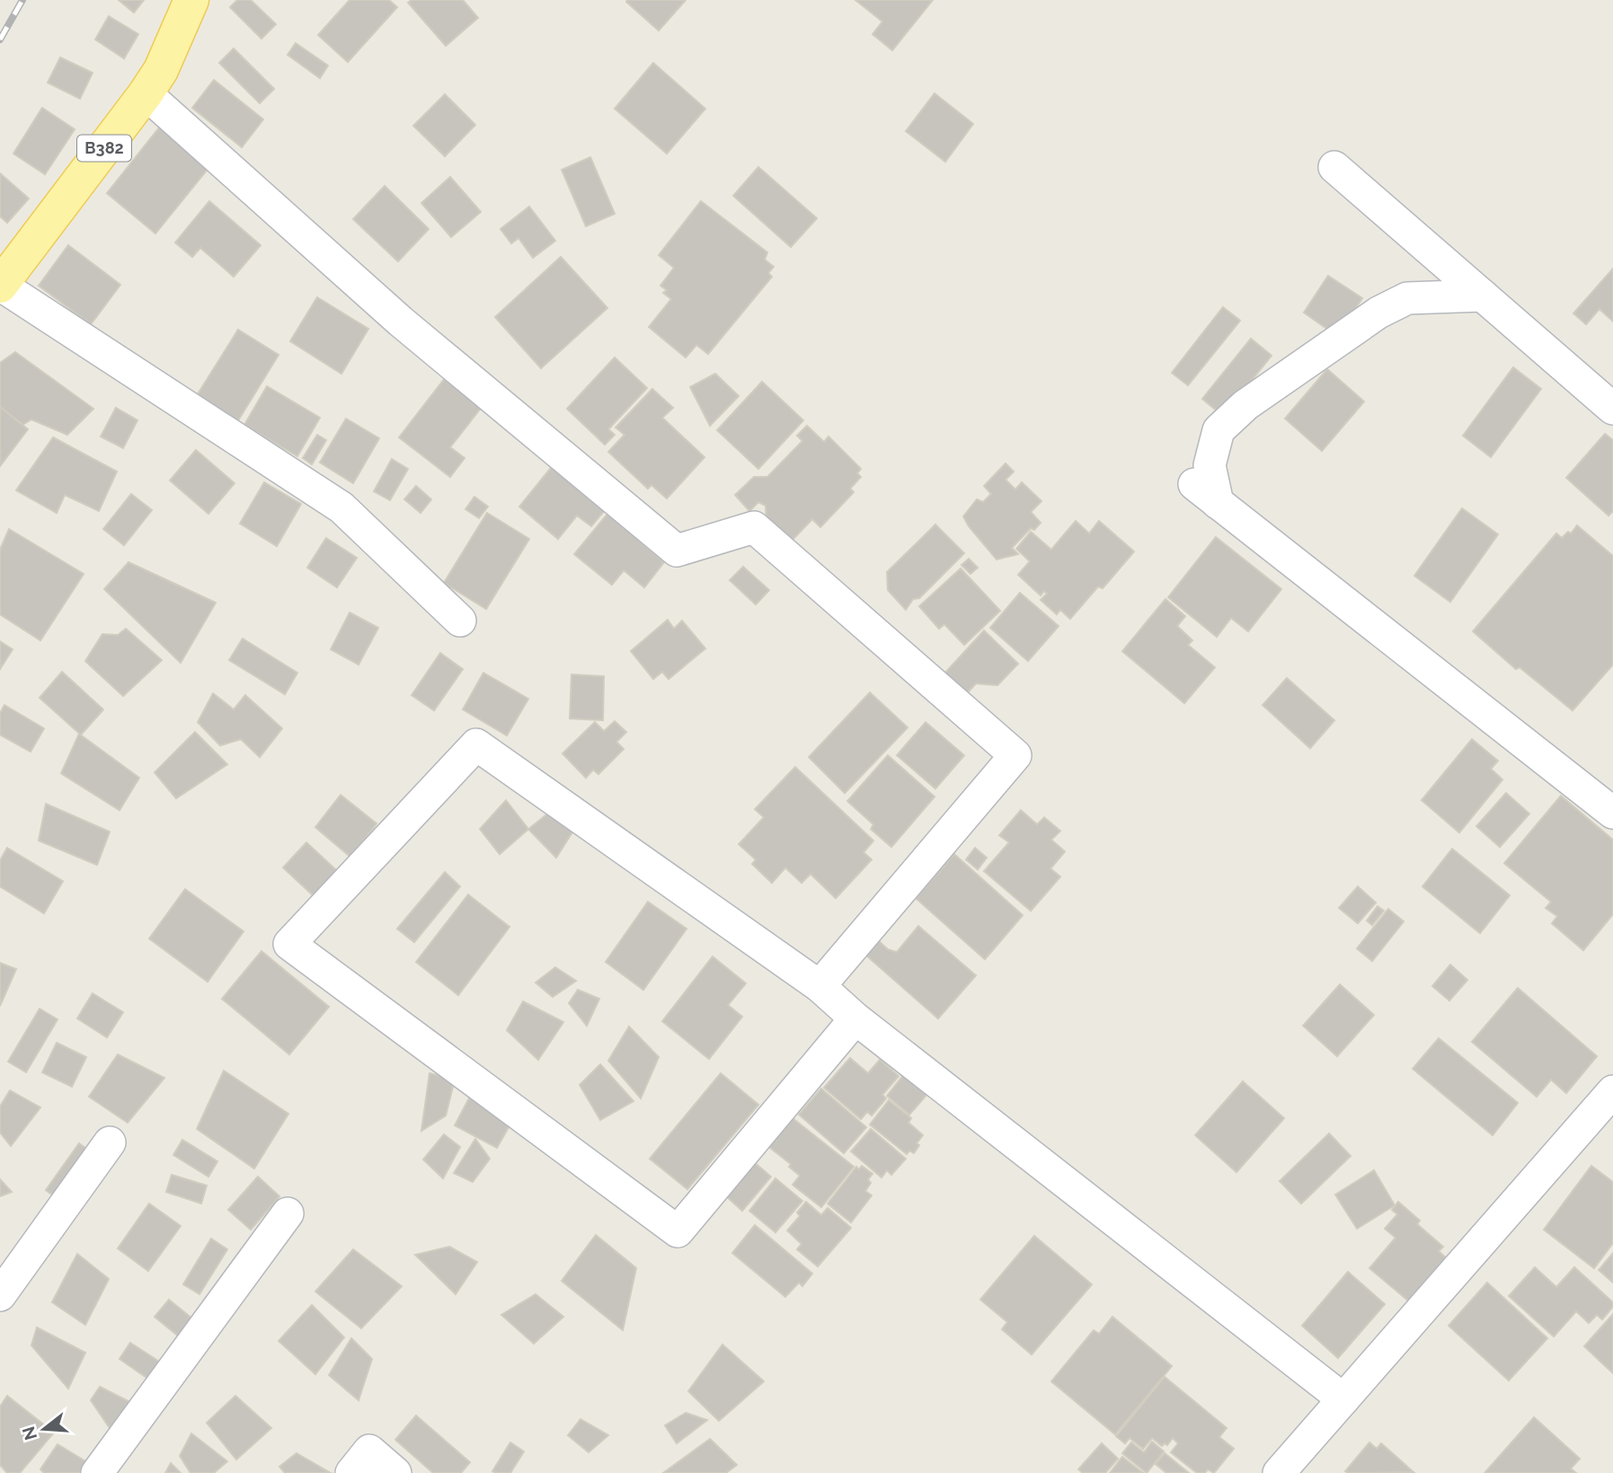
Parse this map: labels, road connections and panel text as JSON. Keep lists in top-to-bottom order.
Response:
{
  "streets": {
    "main road": ["B382"]
  },
  "north": "left"
}
